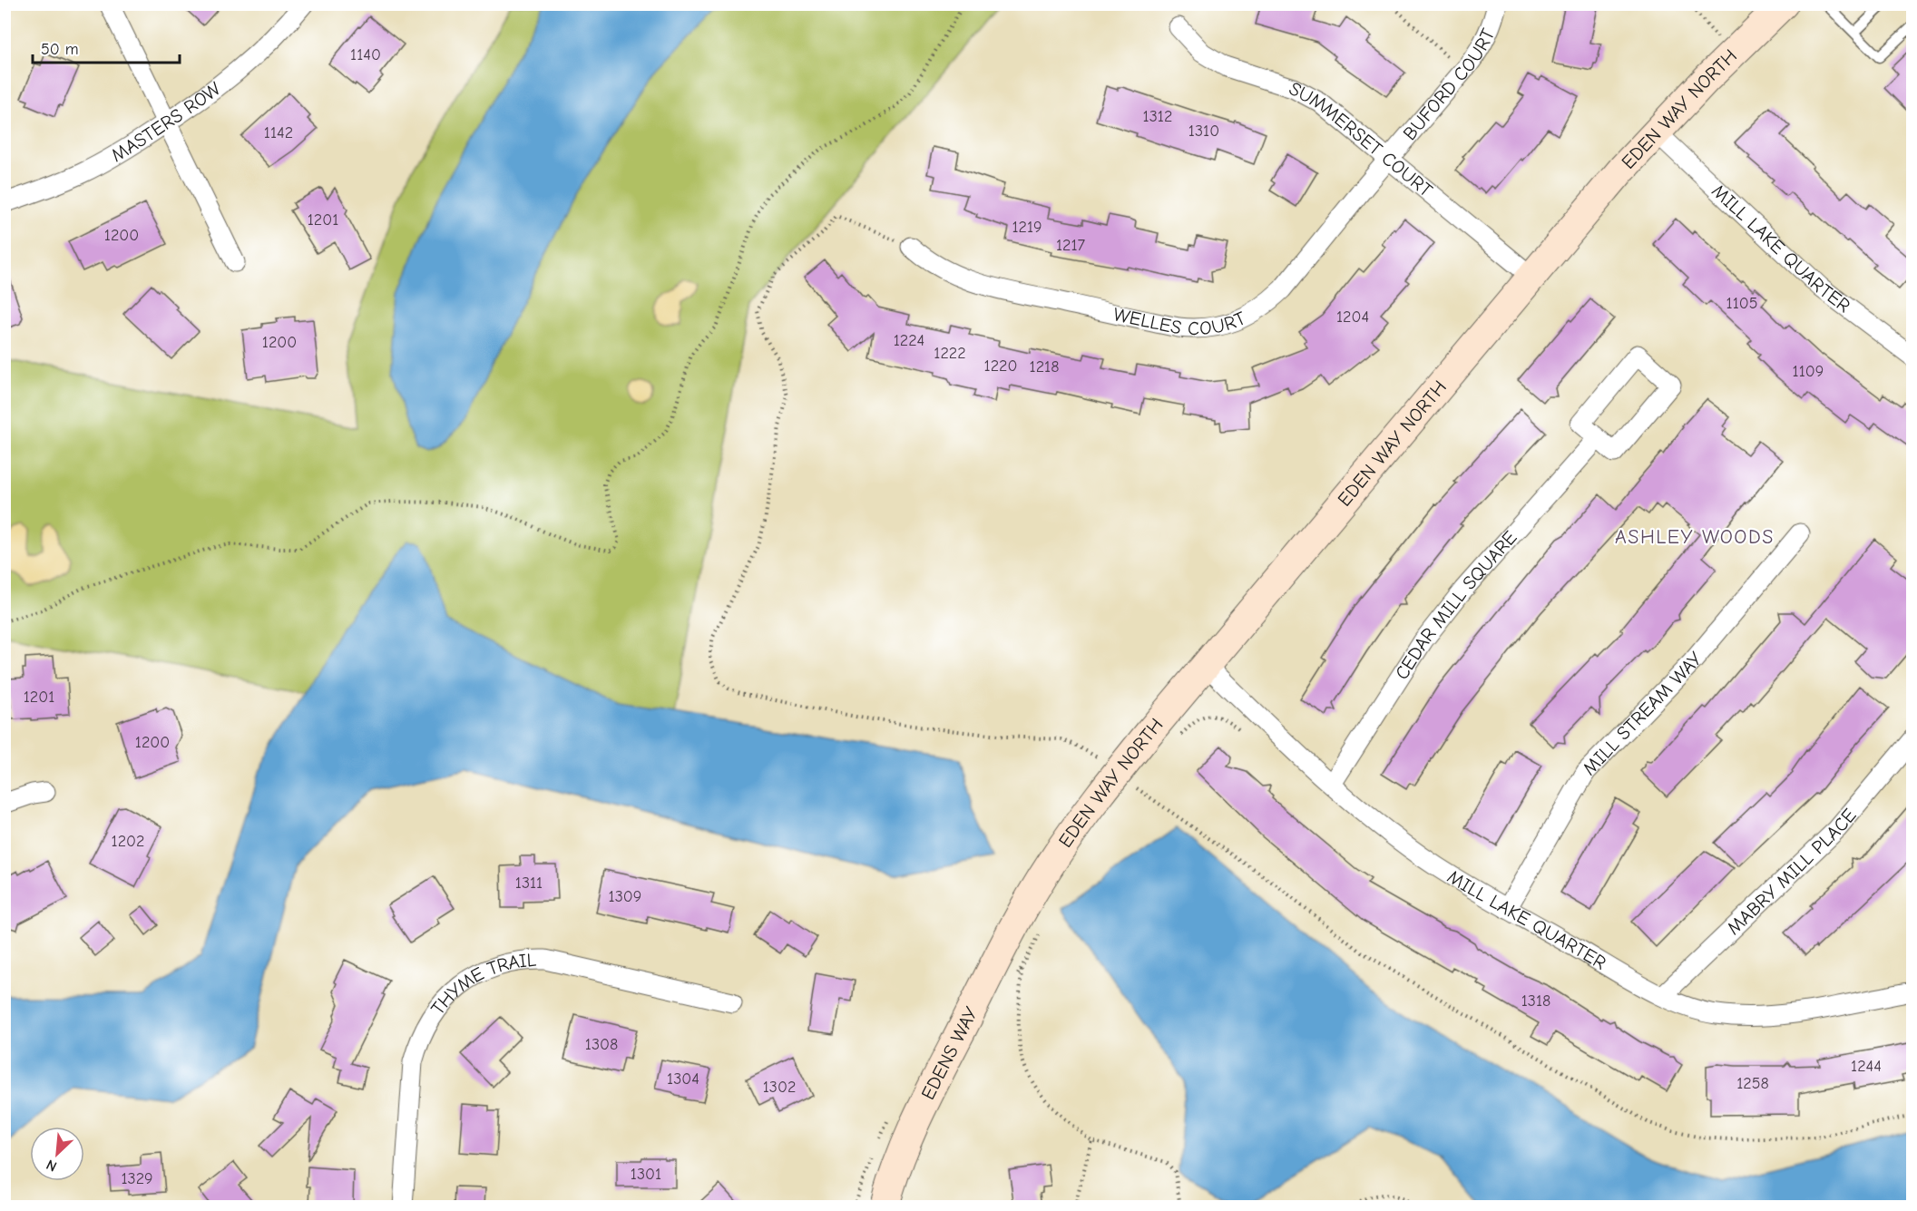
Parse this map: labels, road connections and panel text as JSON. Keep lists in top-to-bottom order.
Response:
{
  "streets": {
    "street": [
      "BUFORD COURT",
      "EDEN WAY NORTH",
      "MASTERS ROW",
      "SUMMERSET COURT",
      "MILL LAKE QUARTER",
      "WELLES COURT",
      "CEDAR MILL SQUARE",
      "MILL STREAM WAY",
      "MABRY MILL PLACE",
      "THYME TRAIL",
      "EDENS WAY"
    ]
  },
  "crossings": [
    ["BUFORD COURT", "SUMMERSET COURT"],
    ["BUFORD COURT", "WELLES COURT"],
    ["EDEN WAY NORTH", "SUMMERSET COURT"],
    ["EDEN WAY NORTH", "MILL LAKE QUARTER"],
    ["EDEN WAY NORTH", "EDENS WAY"],
    ["SUMMERSET COURT", "WELLES COURT"],
    ["MILL LAKE QUARTER", "CEDAR MILL SQUARE"],
    ["MILL LAKE QUARTER", "MILL STREAM WAY"],
    ["MILL LAKE QUARTER", "MABRY MILL PLACE"]
  ],
  "districts": ["ASHLEY WOODS"],
  "house_numbers": [
    "1140",
    "1312",
    "1310",
    "1142",
    "1201",
    "1219",
    "1200",
    "1217",
    "1105",
    "1204",
    "1224",
    "1200",
    "1222",
    "1220",
    "1218",
    "1109",
    "1201",
    "1200",
    "1202",
    "1311",
    "1309",
    "1318",
    "1308",
    "1244",
    "1304",
    "1258",
    "1302",
    "1301",
    "1329"
  ],
  "scale_bar": "50 m",
  "north": "bottom left"
}
